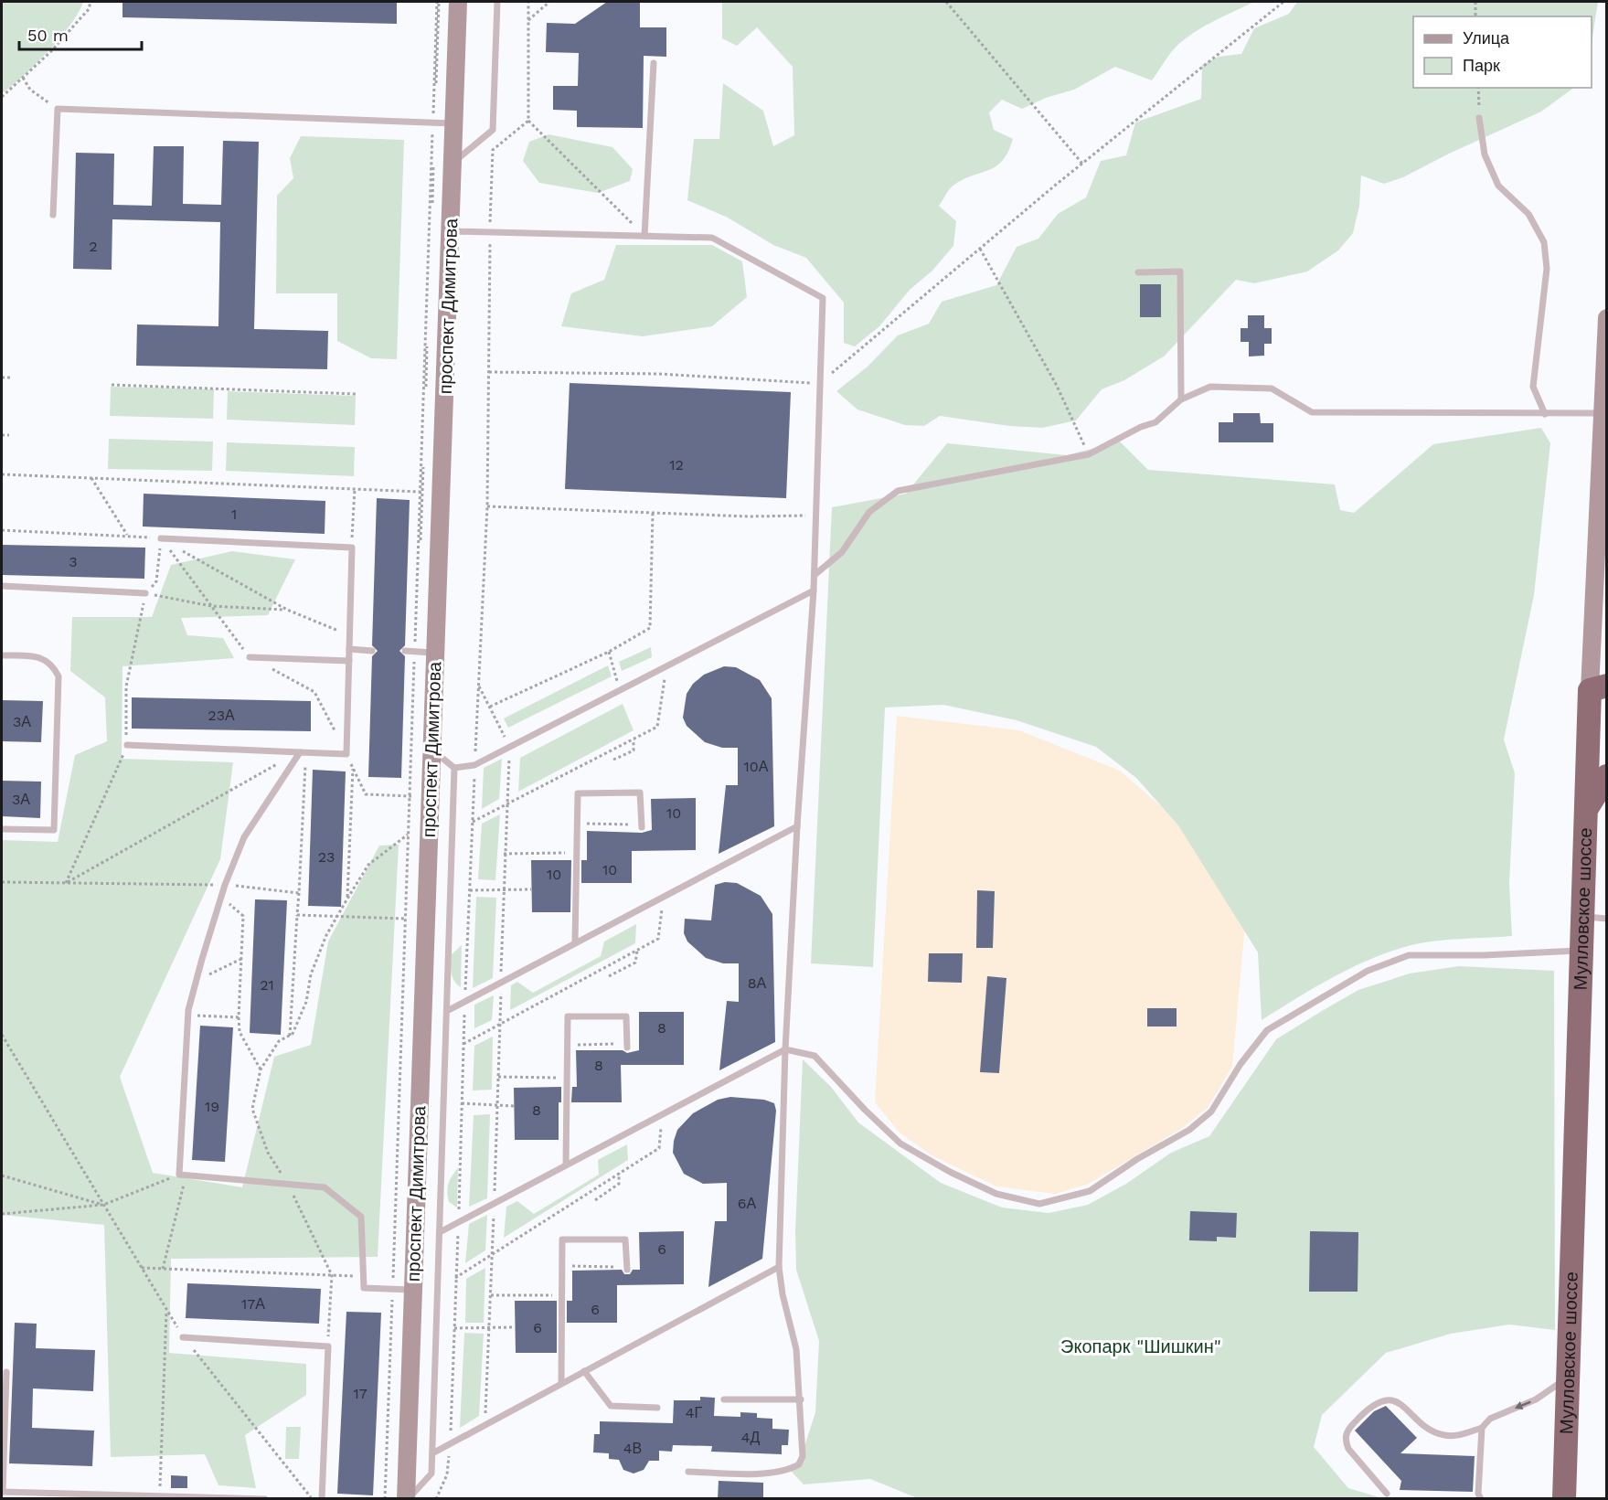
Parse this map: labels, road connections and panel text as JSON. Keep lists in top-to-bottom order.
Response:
{
  "streets": {
    "highway": ["Мулловское шоссе"],
    "main road": ["проспект Димитрова"]
  },
  "parks": ["Экопарк \"Шишкин\""],
  "house_numbers": [
    "2",
    "12",
    "1",
    "3",
    "23А",
    "3А",
    "10А",
    "3А",
    "10",
    "23",
    "10",
    "10",
    "8А",
    "21",
    "8",
    "8",
    "19",
    "8",
    "6А",
    "6",
    "17А",
    "6",
    "6",
    "17",
    "4Г",
    "4Д",
    "4В"
  ],
  "legend": ["Улица", "Парк"],
  "scale_bar": "50 m"
}
